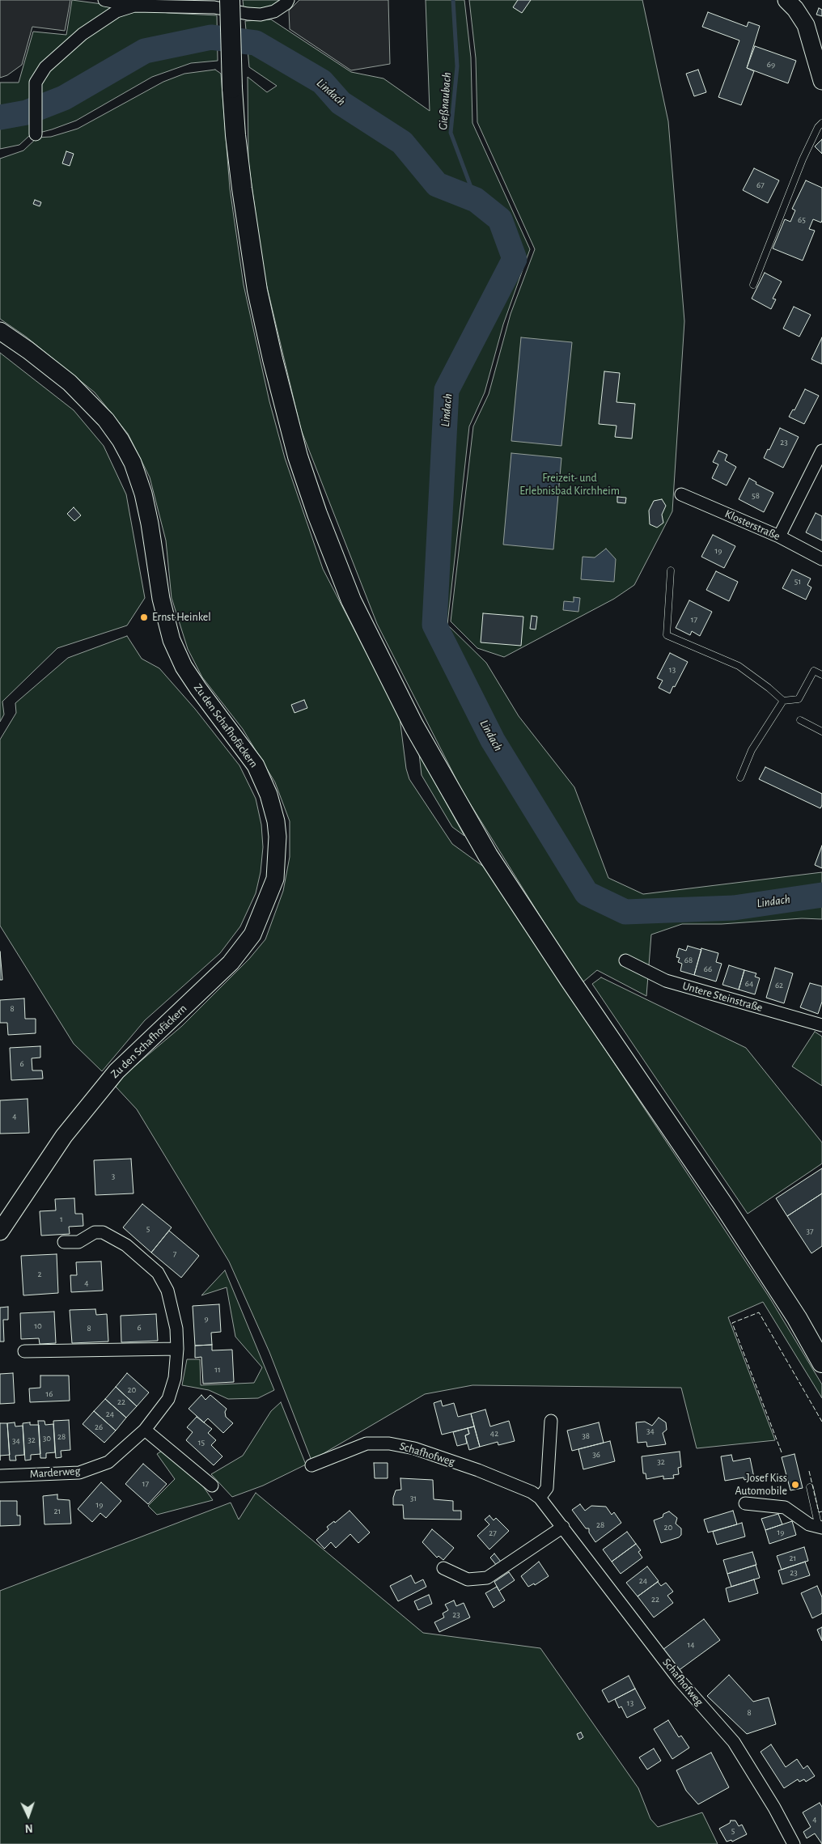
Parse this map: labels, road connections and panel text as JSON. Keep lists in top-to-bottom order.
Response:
{
  "streets": {
    "street": [
      "Klosterstraße",
      "Zu den Schafhofäckern",
      "Untere Steinstraße",
      "Schafhofweg",
      "Marderweg"
    ]
  },
  "water": ["Lindach", "Gießnaubach"],
  "parks": ["Freizeit- und Erlebnisbad Kirchheim"],
  "places": ["Ernst Heinkel", "Josef Kiss Automobile"],
  "house_numbers": [
    "69",
    "67",
    "65",
    "23",
    "58",
    "19",
    "51",
    "17",
    "13",
    "68",
    "66",
    "64",
    "62",
    "8",
    "6",
    "4",
    "3",
    "1",
    "5",
    "37",
    "7",
    "2",
    "4",
    "9",
    "10",
    "6",
    "8",
    "11",
    "20",
    "16",
    "22",
    "24",
    "26",
    "34",
    "42",
    "38",
    "28",
    "30",
    "32",
    "34",
    "15",
    "36",
    "32",
    "17",
    "31",
    "19",
    "21",
    "28",
    "20",
    "19",
    "27",
    "21",
    "23",
    "24",
    "22",
    "23",
    "14",
    "13",
    "8",
    "4",
    "5"
  ],
  "north": "bottom"
}
